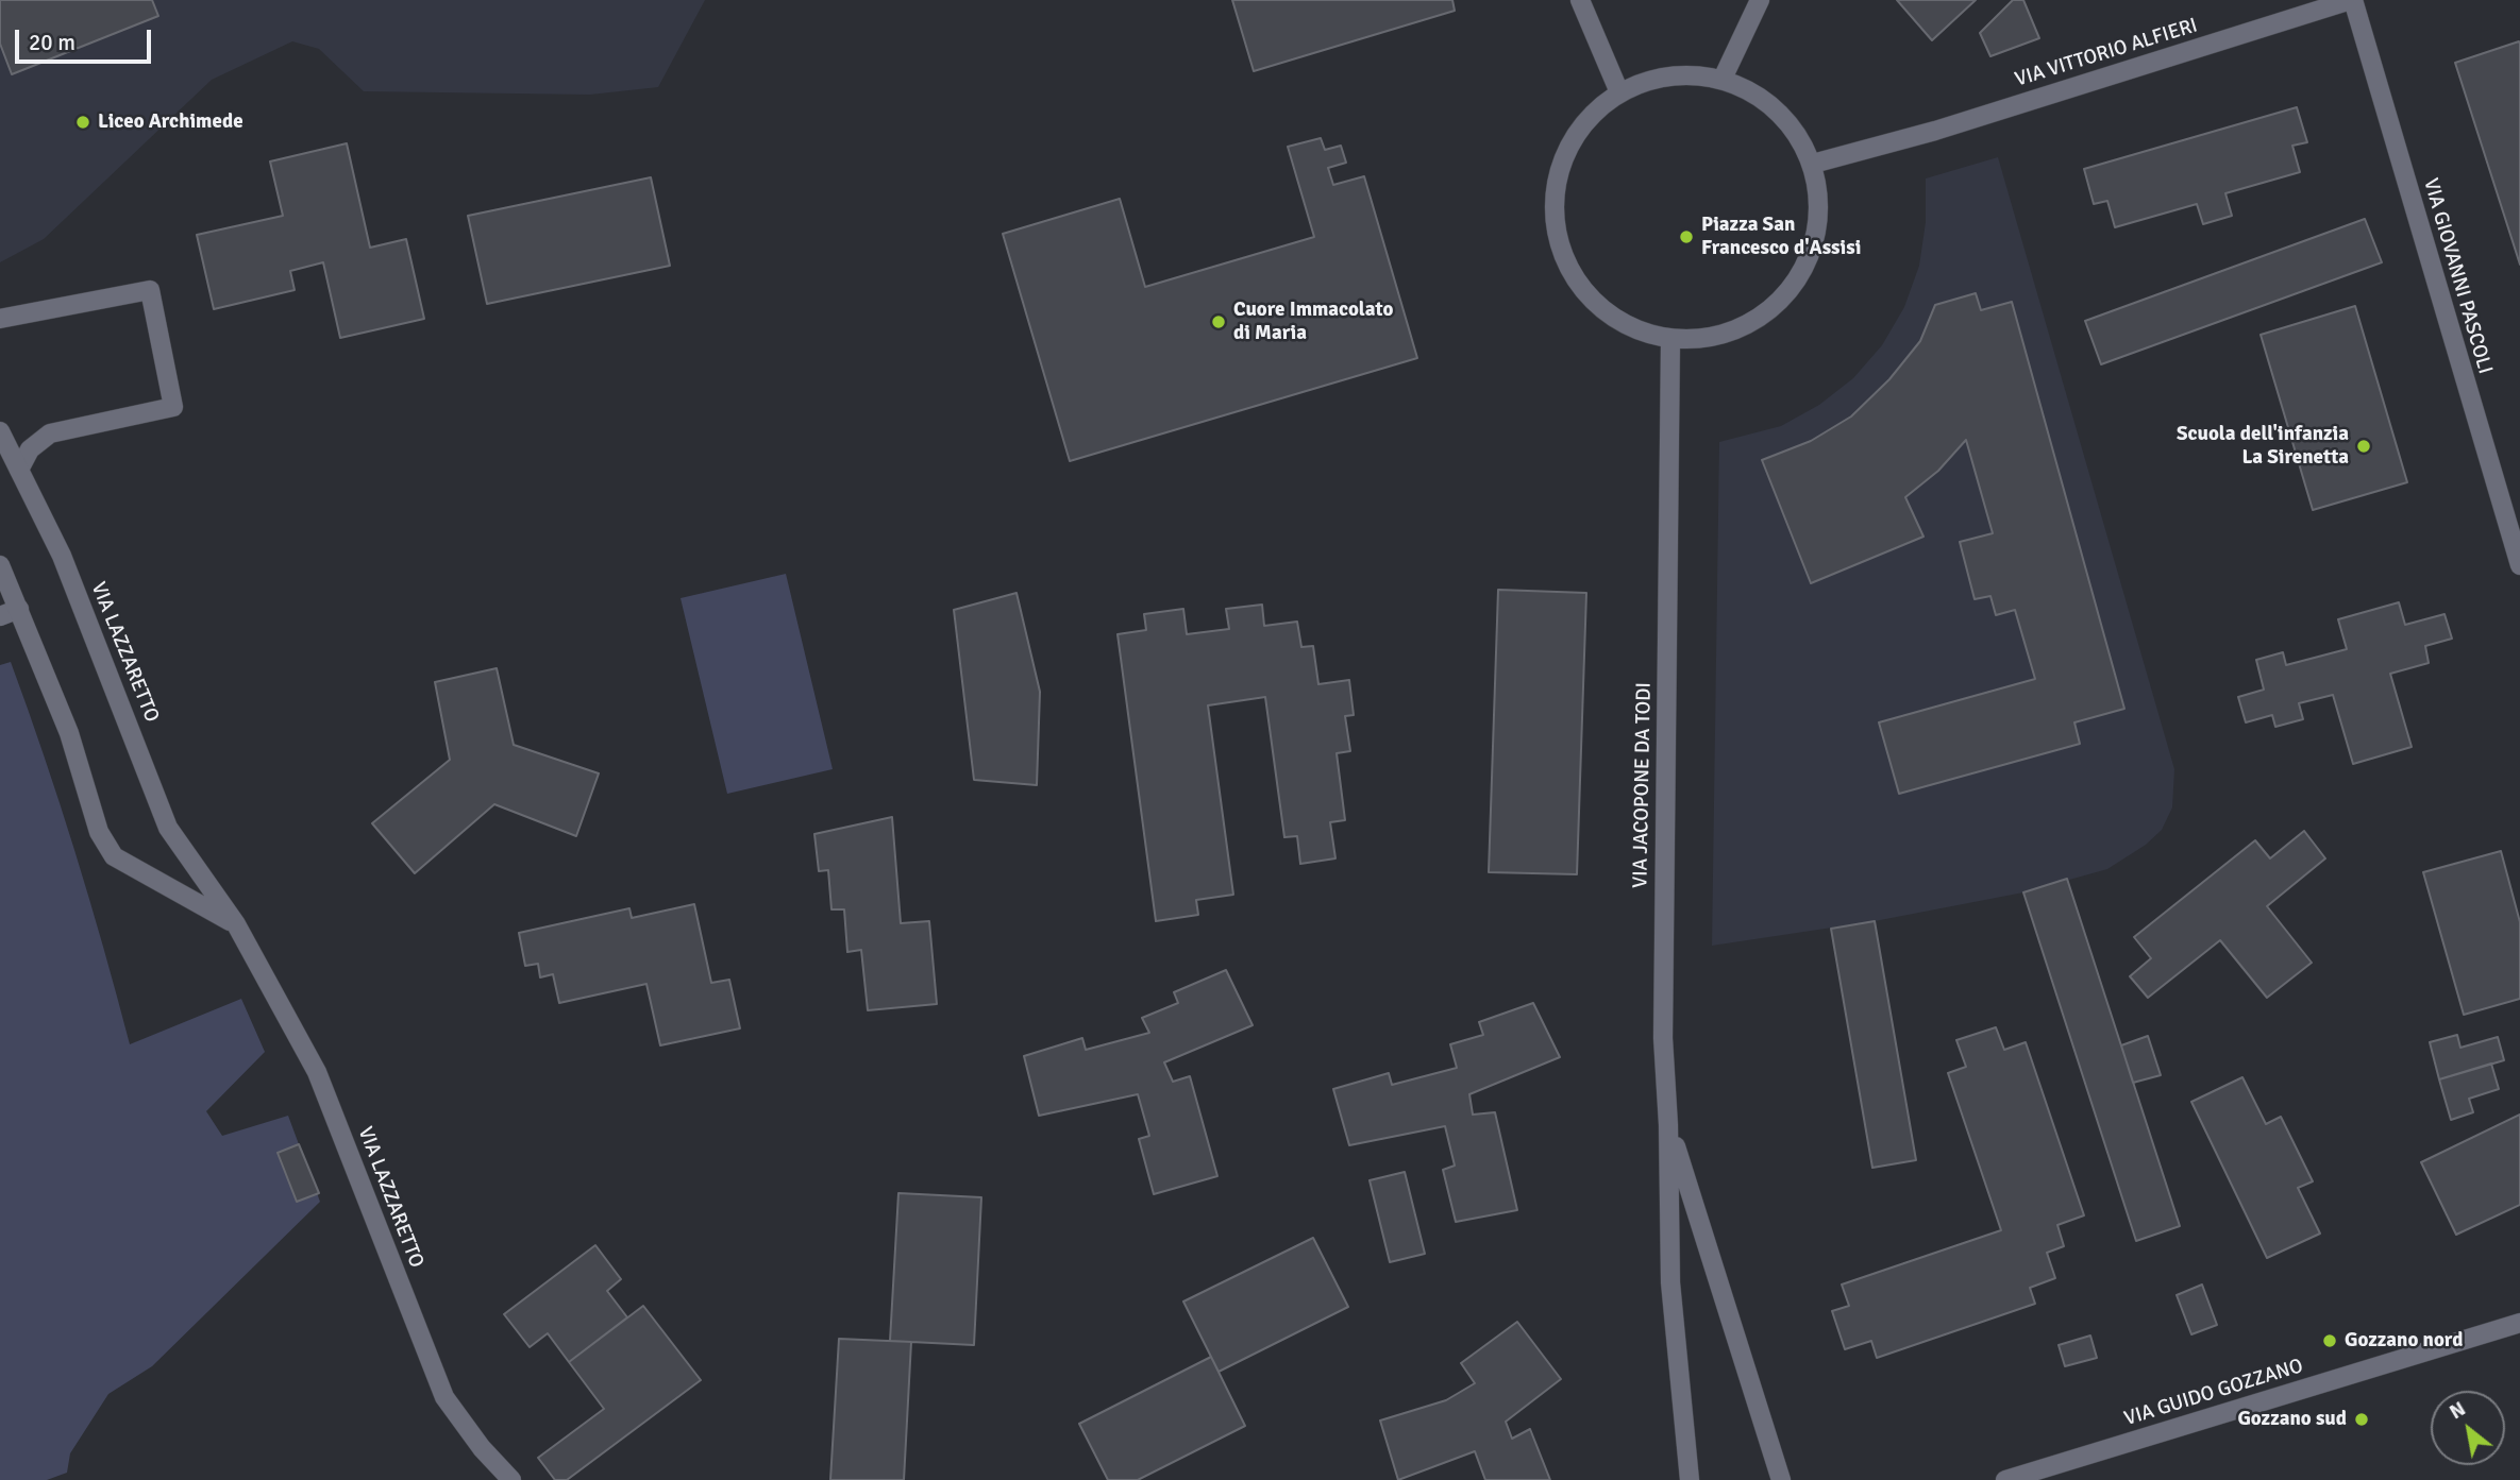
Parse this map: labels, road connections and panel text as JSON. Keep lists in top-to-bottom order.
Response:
{
  "streets": {
    "street": [
      "VIA VITTORIO ALFIERI",
      "VIA GIOVANNI PASCOLI",
      "VIA LAZZARETTO",
      "VIA JACOPONE DA TODI",
      "VIA GUIDO GOZZANO"
    ]
  },
  "crossings": [
    ["VIA VITTORIO ALFIERI", "VIA GIOVANNI PASCOLI"],
    ["VIA VITTORIO ALFIERI", "VIA JACOPONE DA TODI"]
  ],
  "places": [
    "Liceo Archimede",
    "Piazza San Francesco d'Assisi",
    "Cuore Immacolato di Maria",
    "Scuola dell'infanzia La Sirenetta",
    "Gozzano nord",
    "Gozzano sud"
  ],
  "scale_bar": "20 m",
  "north": "top left"
}
